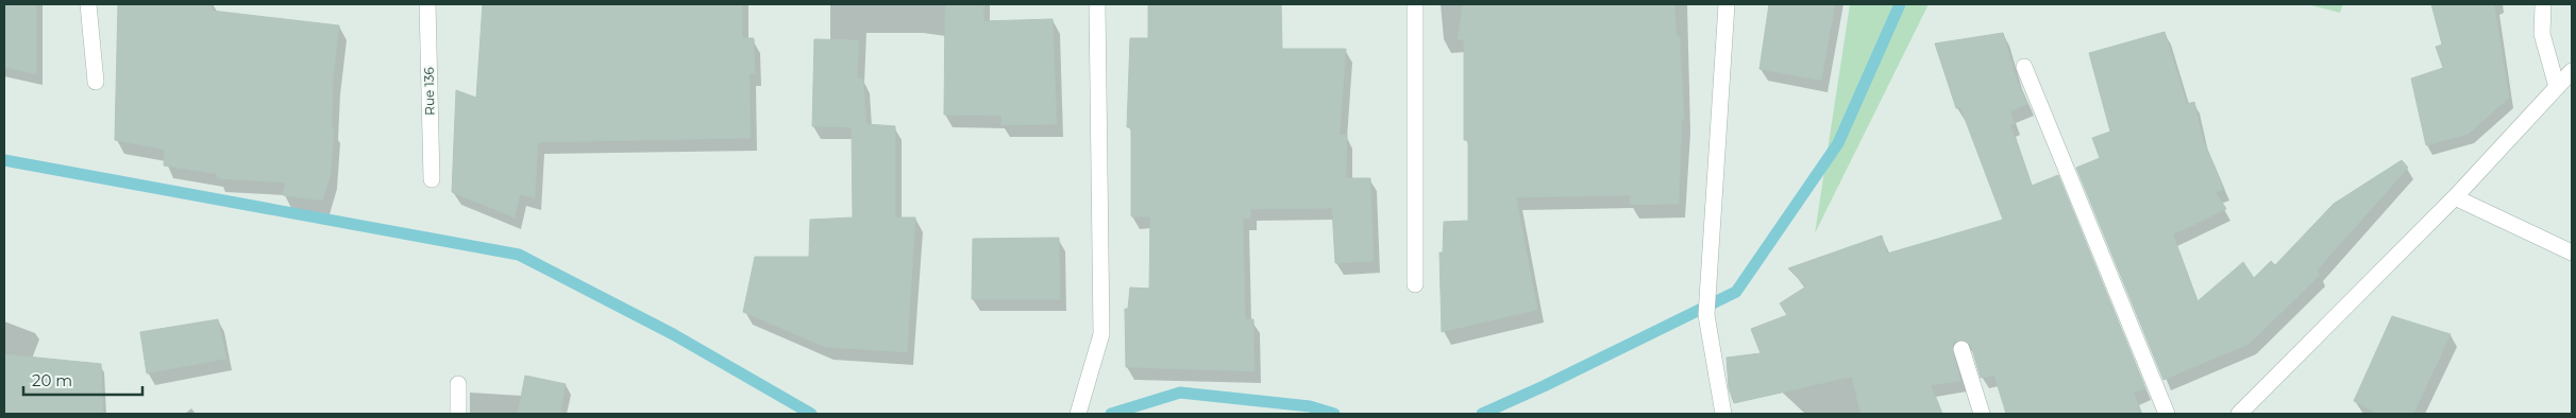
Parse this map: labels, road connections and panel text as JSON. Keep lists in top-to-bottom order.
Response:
{
  "streets": {
    "street": ["Rue 136"]
  },
  "scale_bar": "20 m"
}
